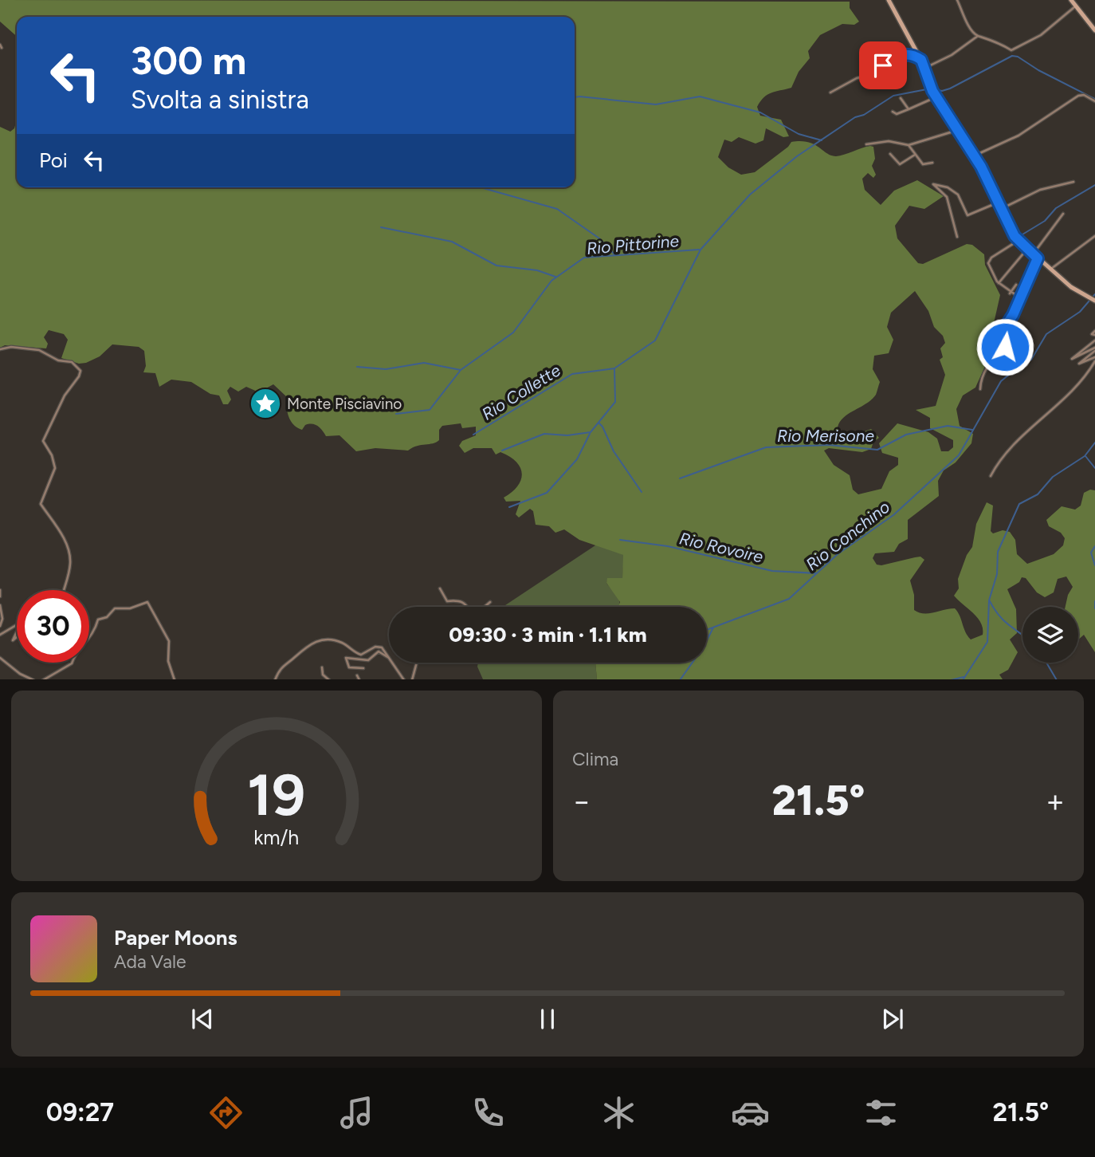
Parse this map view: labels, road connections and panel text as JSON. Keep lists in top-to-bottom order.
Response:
{
  "water": [
    "Rio Pittorine",
    "Rio Collette",
    "Rio Merisone",
    "Rio Conchino",
    "Rio Rovoire"
  ],
  "places": {
    "place": ["Monte Pisciavino"]
  },
  "page": {
    "turn": ["300 m", "Svolta a sinistra"],
    "then": "Poi",
    "limit": "30",
    "trip": "09:30 · 3 min · 1.1 km",
    "tile": "Clima",
    "heat": ["−", "21.5°", "+"],
    "song": ["Paper Moons", "Ada Vale"],
    "tabs": ["09:27", "21.5°"],
    "gauge": ["19", "km/h"]
  }
}
